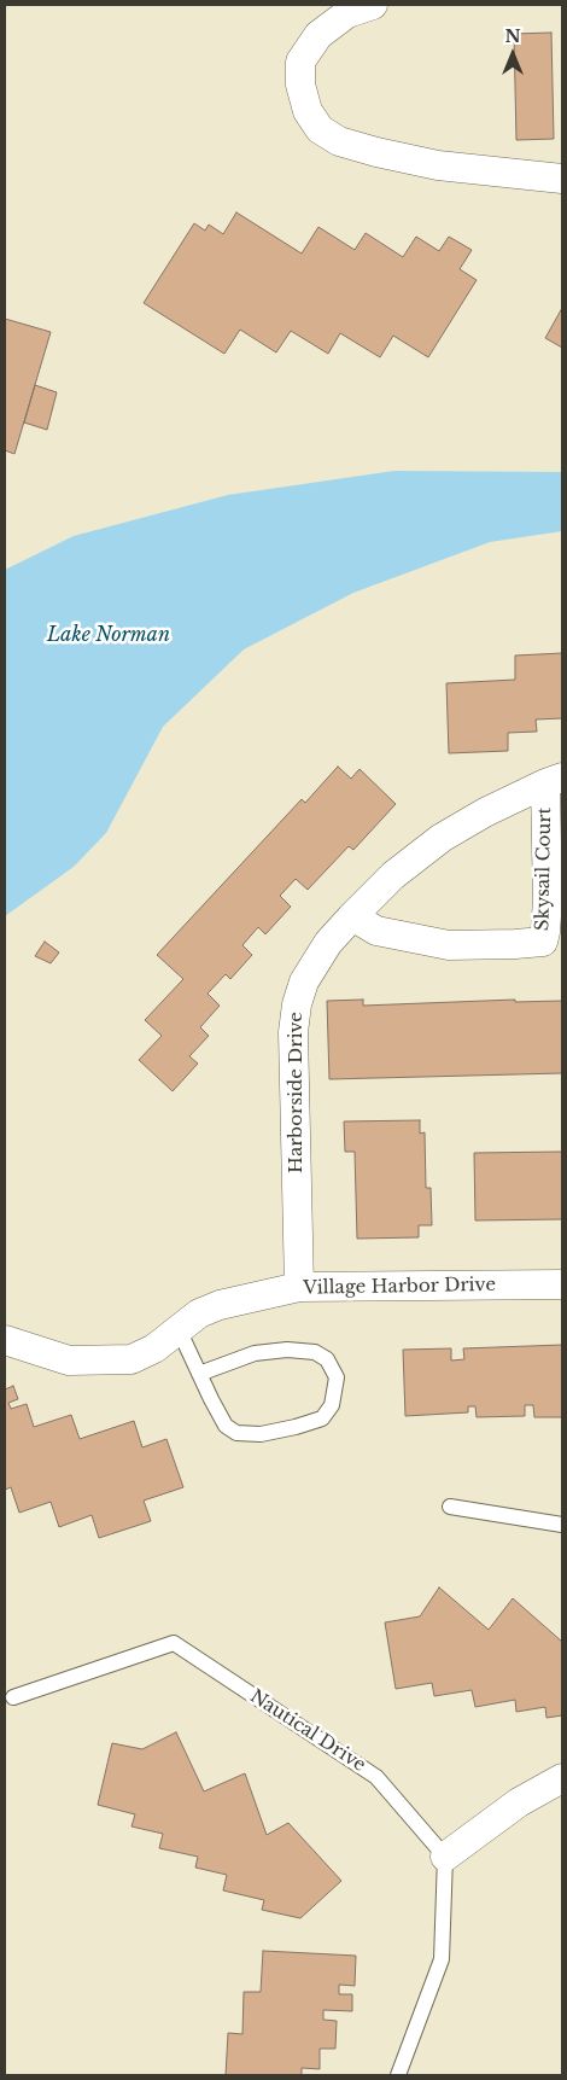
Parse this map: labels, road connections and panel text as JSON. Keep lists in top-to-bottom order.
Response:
{
  "streets": {
    "street": ["Skysail Court", "Harborside Drive", "Village Harbor Drive"],
    "lane": ["Nautical Drive"]
  },
  "crossings": [
    ["Skysail Court", "Harborside Drive"],
    ["Harborside Drive", "Village Harbor Drive"]
  ],
  "water": ["Lake Norman"],
  "north": "top"
}
